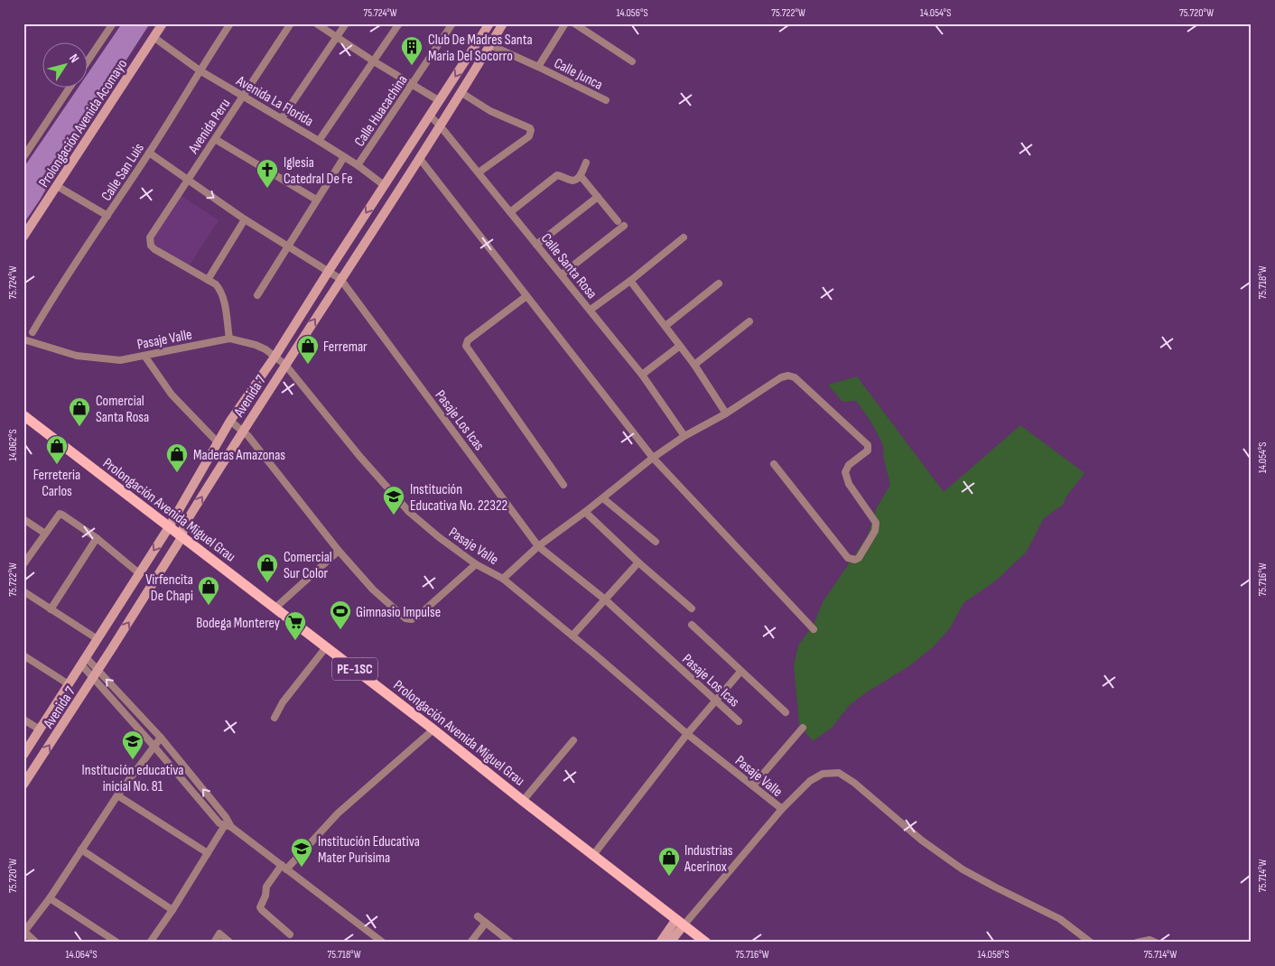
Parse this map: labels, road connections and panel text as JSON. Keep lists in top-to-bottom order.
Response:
{
  "streets": {
    "main road": ["Prolongación Avenida Miguel Grau", "PE-1SC"],
    "street": [
      "Calle Junca",
      "Avenida La Florida",
      "Calle Huacachina",
      "Prolongación Avenida Acomayo",
      "Avenida Peru",
      "Calle San Luis",
      "Calle Santa Rosa",
      "Pasaje Valle",
      "Avenida 7",
      "Pasaje Los Icas"
    ]
  },
  "crossings": [
    ["Calle Junca", "Avenida 7"],
    ["Avenida La Florida", "Calle Huacachina"],
    ["Avenida La Florida", "Prolongación Avenida Acomayo"],
    ["Avenida La Florida", "Avenida Peru"],
    ["Avenida La Florida", "Calle San Luis"],
    ["Avenida La Florida", "Avenida 7"],
    ["Avenida Peru", "Pasaje Los Icas"],
    ["Calle San Luis", "Pasaje Los Icas"],
    ["Calle Santa Rosa", "Avenida 7"],
    ["Pasaje Valle", "Avenida 7"],
    ["Avenida 7", "Pasaje Los Icas"],
    ["Avenida 7", "Prolongación Avenida Miguel Grau"],
    ["Prolongación Avenida Miguel Grau", "PE-1SC"]
  ],
  "places": {
    "building": ["Club De Madres Santa Maria Del Socorro"],
    "church": ["Iglesia Catedral De Fe"],
    "shop": [
      "Ferremar",
      "Comercial Santa Rosa",
      "Ferreteria Carlos",
      "Maderas Amazonas",
      "Comercial Sur Color",
      "Virfencita De Chapi",
      "Industrias Acerinox"
    ],
    "school or university": ["Institución Educativa No. 22322", "Institución educativa inicial No. 81", "Institución Educativa Mater Purisima"],
    "sports": ["Gimnasio Impulse"],
    "supermarket": ["Bodega Monterey"]
  },
  "north": "top right",
  "coordinates": [
    "75.724°W",
    "14.056°S",
    "75.722°W",
    "14.054°S",
    "75.720°W",
    "75.718°W",
    "14.062°S",
    "75.716°W",
    "75.714°W",
    "14.064°S",
    "14.058°S"
  ]
}
